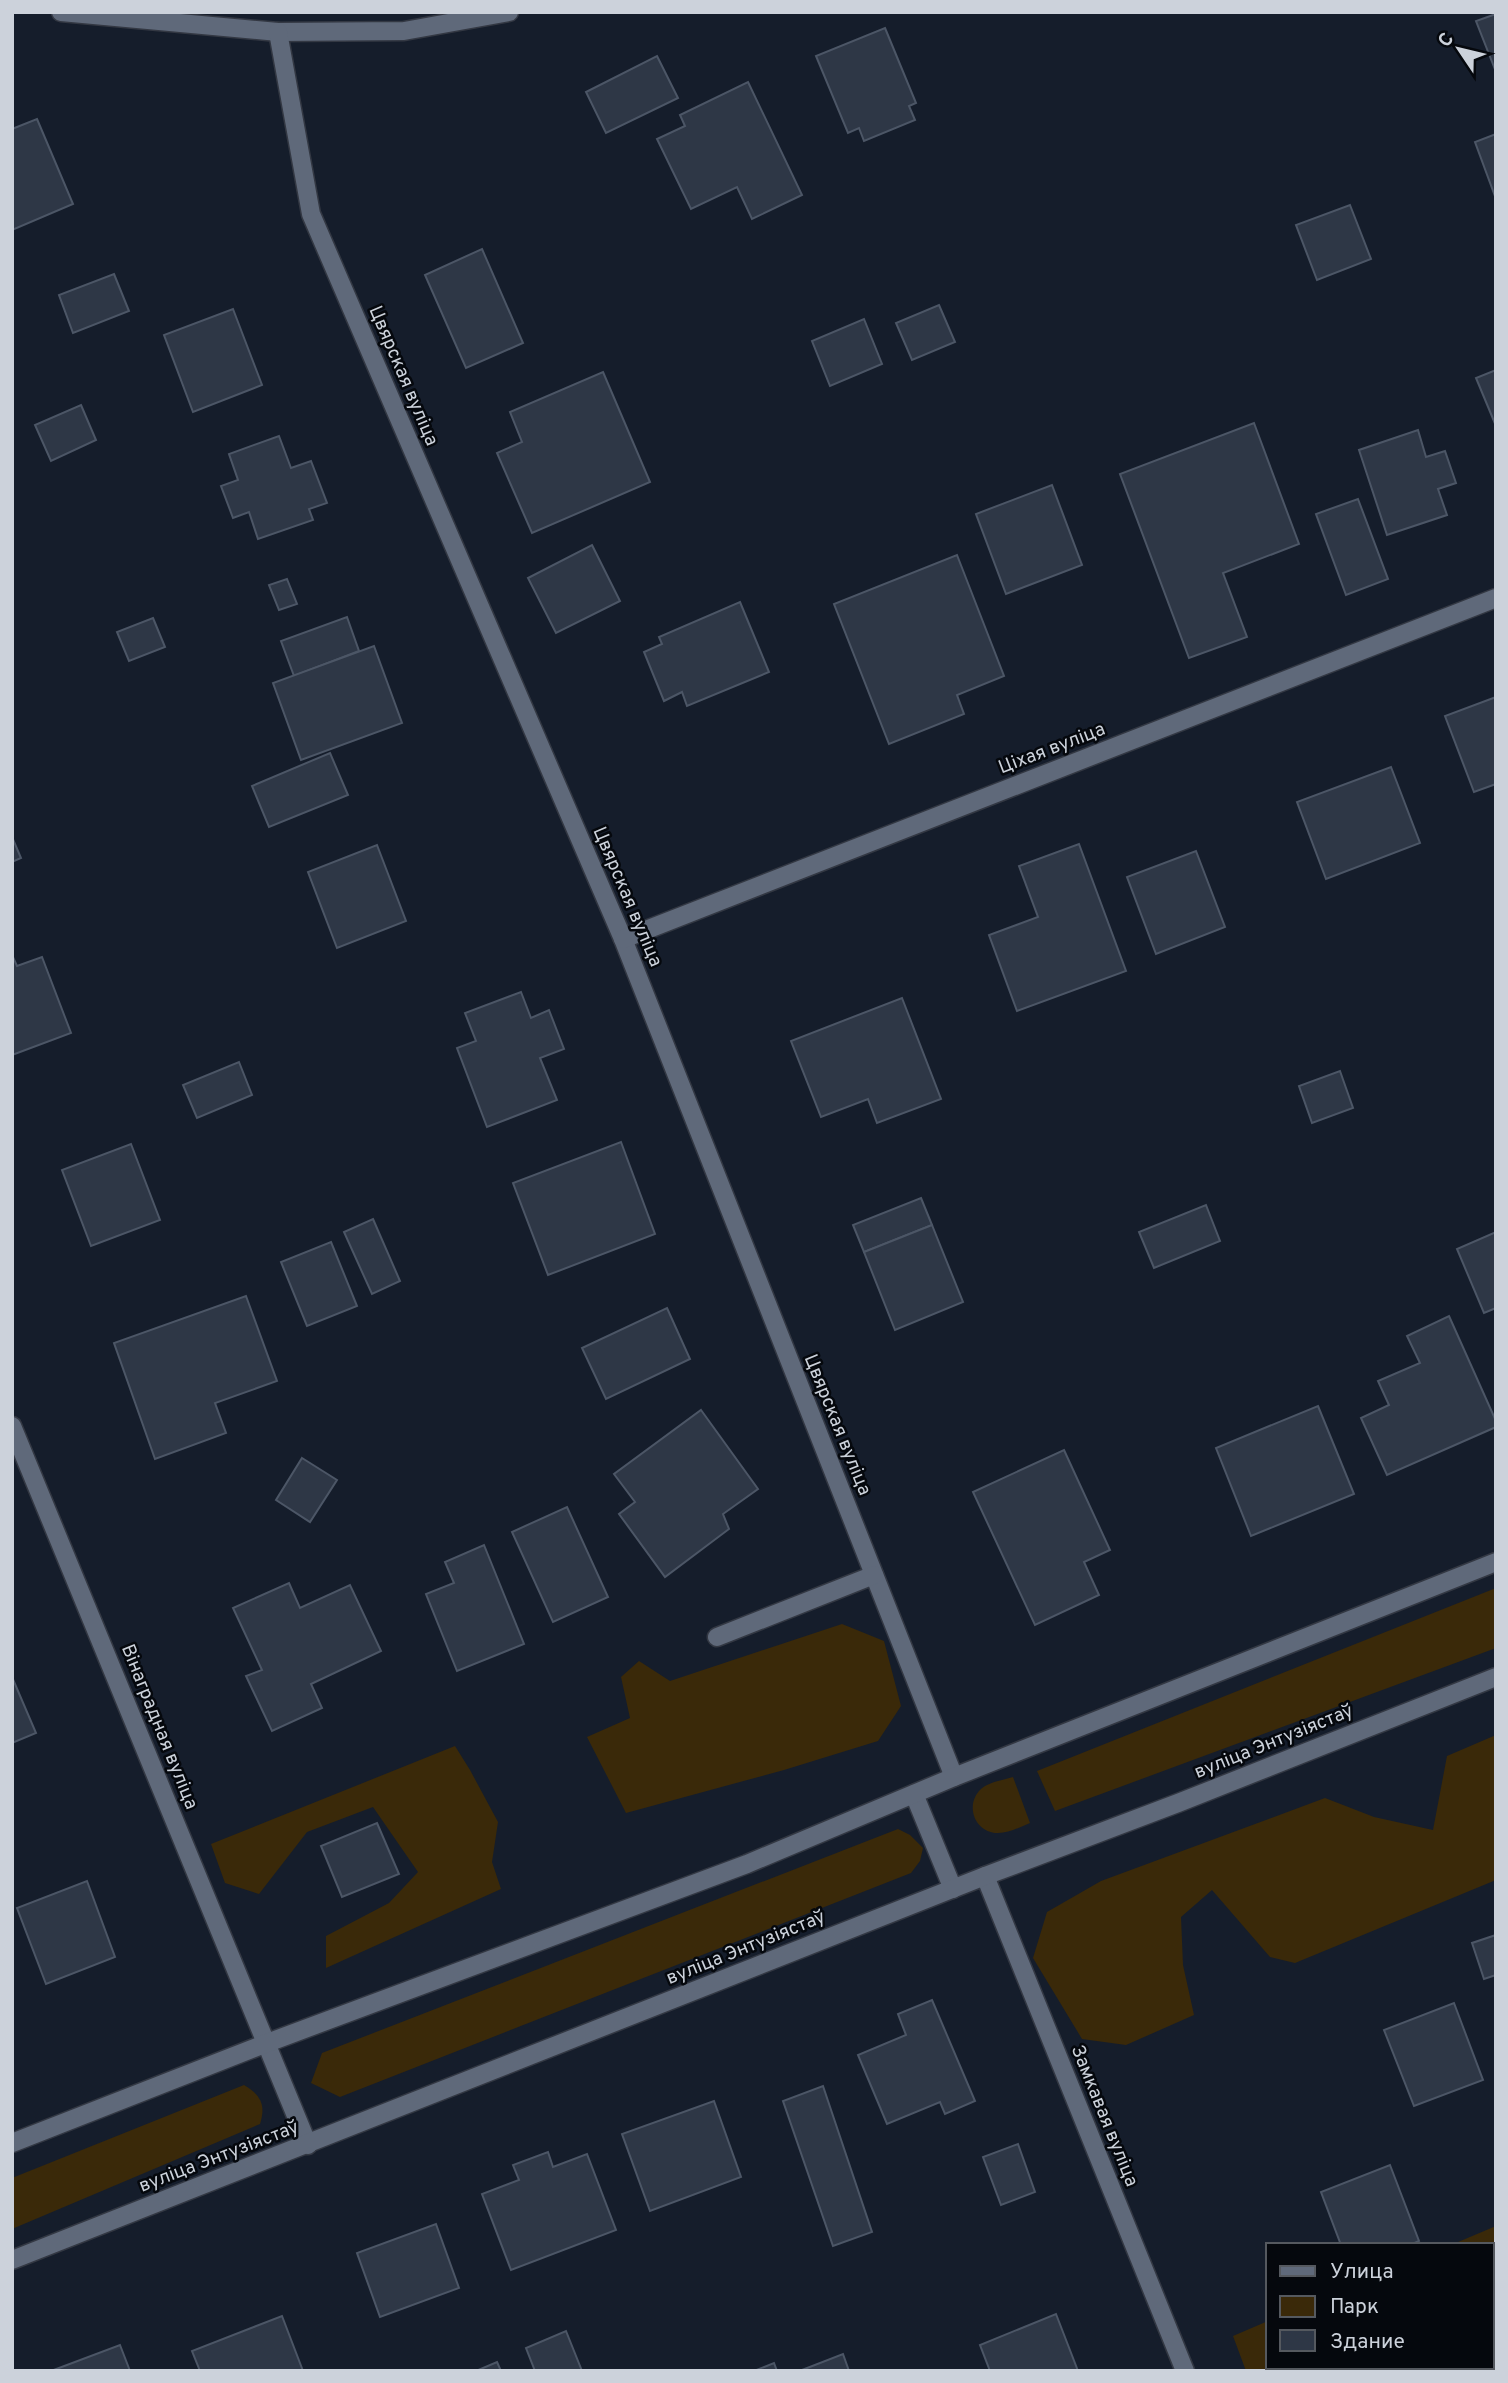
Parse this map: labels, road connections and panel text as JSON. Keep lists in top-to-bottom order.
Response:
{
  "streets": {
    "street": [
      "Цвярская вуліца",
      "Ціхая вуліца",
      "Вінаградная вуліца",
      "вуліца Энтузіястаў",
      "Замкавая вуліца"
    ]
  },
  "crossings": [
    ["Цвярская вуліца", "Ціхая вуліца"],
    ["Вінаградная вуліца", "вуліца Энтузіястаў"],
    ["вуліца Энтузіястаў", "Замкавая вуліца"]
  ],
  "legend": ["Улица", "Парк", "Здание"],
  "north": "top left"
}
